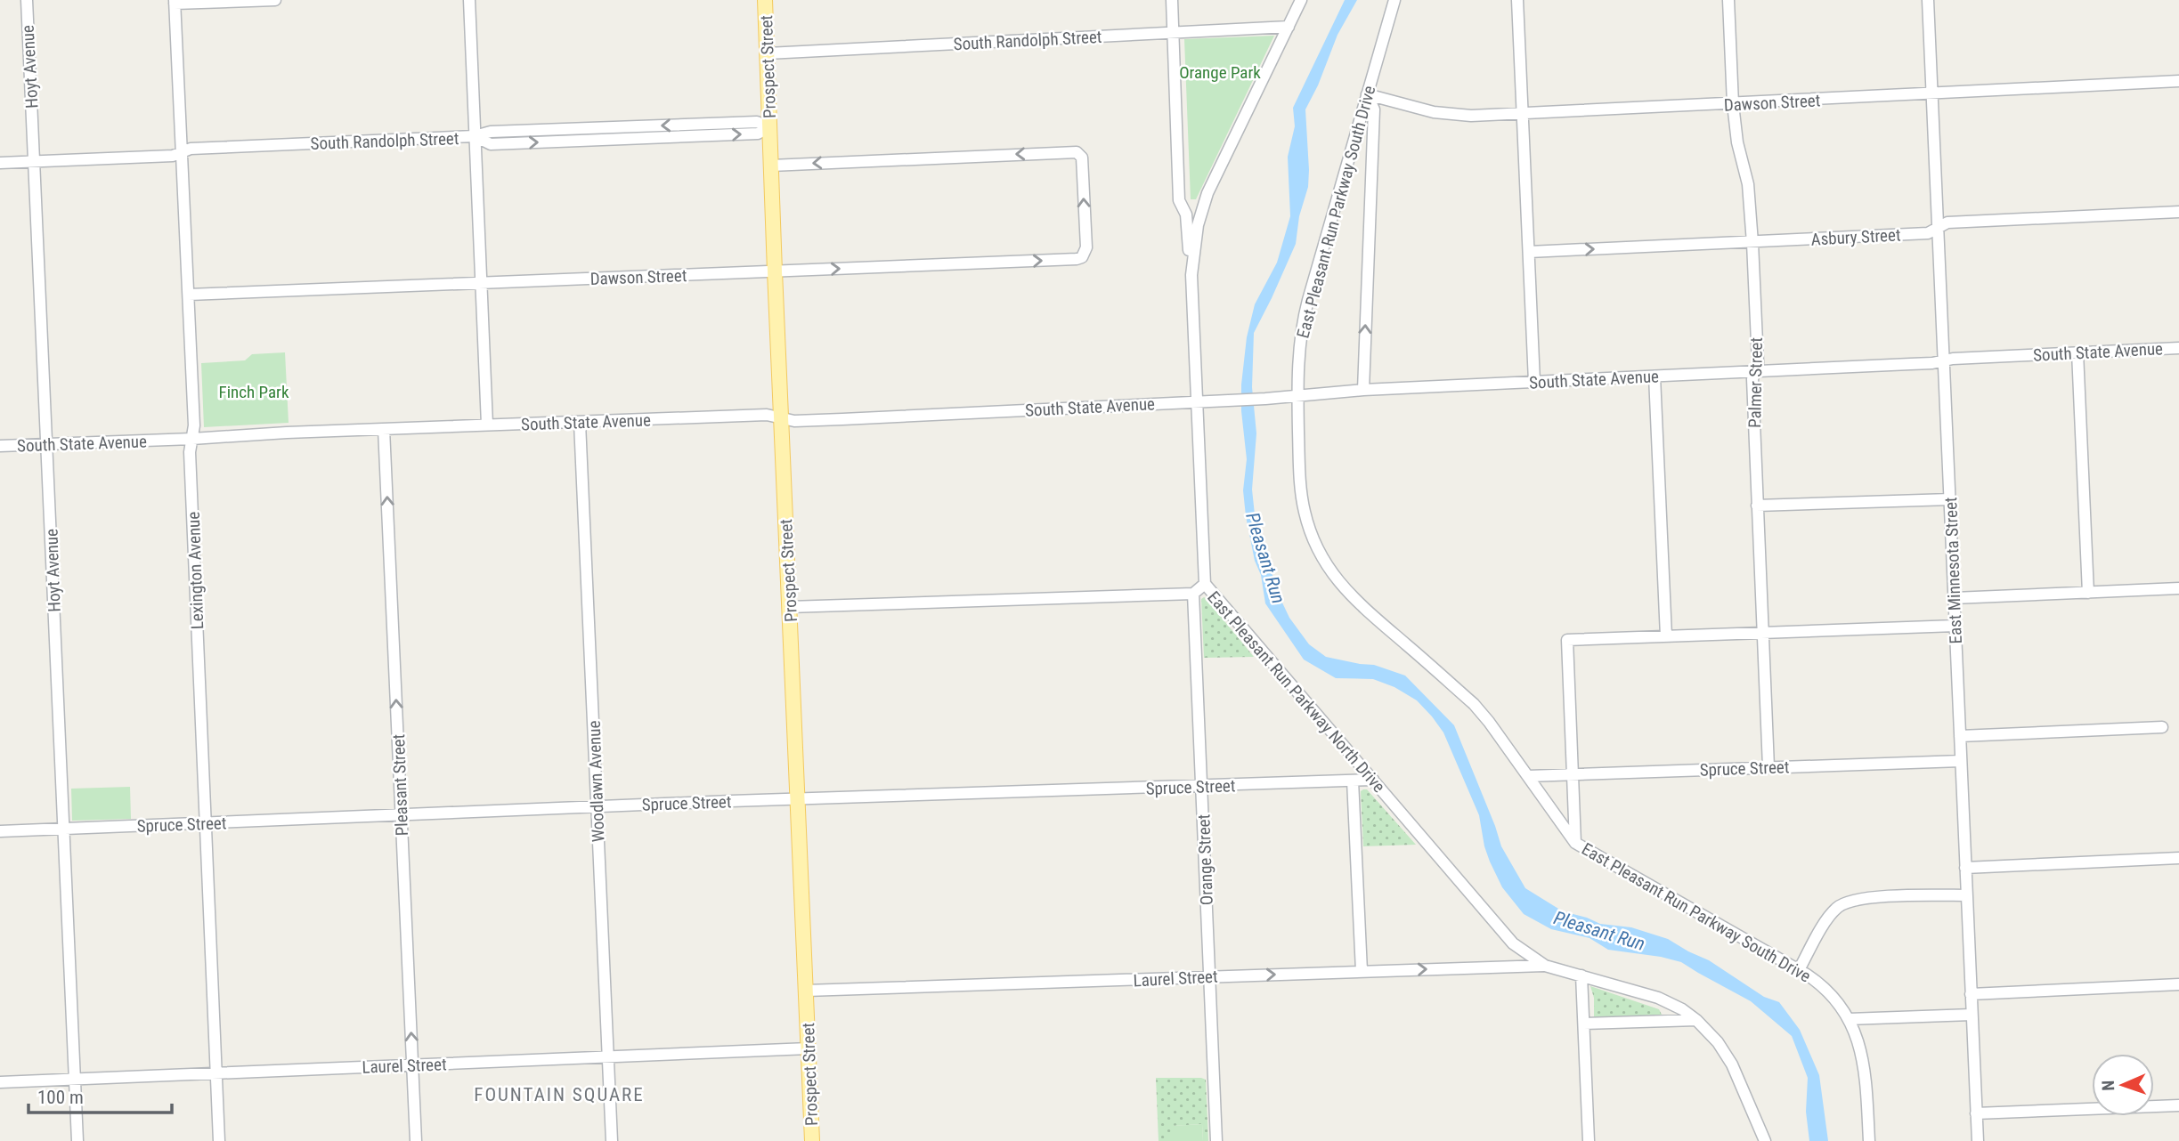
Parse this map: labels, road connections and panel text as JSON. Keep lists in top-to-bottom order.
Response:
{
  "streets": {
    "main road": ["Prospect Street"],
    "street": [
      "South Randolph Street",
      "Hoyt Avenue",
      "Dawson Street",
      "East Pleasant Run Parkway South Drive",
      "Asbury Street",
      "South State Avenue",
      "Palmer Street",
      "Lexington Avenue",
      "East Minnesota Street",
      "East Pleasant Run Parkway North Drive",
      "Spruce Street",
      "Woodlawn Avenue",
      "Pleasant Street",
      "Orange Street",
      "Laurel Street"
    ]
  },
  "crossings": [
    ["South Randolph Street", "Hoyt Avenue"],
    ["South Randolph Street", "Prospect Street"],
    ["South Randolph Street", "Lexington Avenue"],
    ["South Randolph Street", "East Pleasant Run Parkway North Drive"],
    ["Hoyt Avenue", "South State Avenue"],
    ["Hoyt Avenue", "Spruce Street"],
    ["Hoyt Avenue", "Laurel Street"],
    ["Prospect Street", "Dawson Street"],
    ["Prospect Street", "South State Avenue"],
    ["Prospect Street", "Spruce Street"],
    ["Prospect Street", "Laurel Street"],
    ["Dawson Street", "East Pleasant Run Parkway South Drive"],
    ["Dawson Street", "Palmer Street"],
    ["Dawson Street", "Lexington Avenue"],
    ["Dawson Street", "East Minnesota Street"],
    ["East Pleasant Run Parkway South Drive", "South State Avenue"],
    ["East Pleasant Run Parkway South Drive", "Spruce Street"],
    ["Asbury Street", "Palmer Street"],
    ["Asbury Street", "East Minnesota Street"],
    ["South State Avenue", "Palmer Street"],
    ["South State Avenue", "Lexington Avenue"],
    ["South State Avenue", "East Minnesota Street"],
    ["South State Avenue", "East Pleasant Run Parkway North Drive"],
    ["South State Avenue", "Woodlawn Avenue"],
    ["South State Avenue", "Pleasant Street"],
    ["Palmer Street", "Spruce Street"],
    ["Lexington Avenue", "Spruce Street"],
    ["Lexington Avenue", "Laurel Street"],
    ["East Minnesota Street", "Spruce Street"],
    ["East Pleasant Run Parkway North Drive", "Spruce Street"],
    ["East Pleasant Run Parkway North Drive", "Laurel Street"],
    ["Spruce Street", "Woodlawn Avenue"],
    ["Spruce Street", "Pleasant Street"],
    ["Spruce Street", "Orange Street"],
    ["Woodlawn Avenue", "Laurel Street"],
    ["Pleasant Street", "Laurel Street"],
    ["Orange Street", "Laurel Street"]
  ],
  "one_way": ["Pleasant Street"],
  "districts": ["FOUNTAIN SQUARE"],
  "water": ["Pleasant Run"],
  "parks": ["Orange Park", "Finch Park"],
  "scale_bar": "100 m",
  "north": "left"
}
